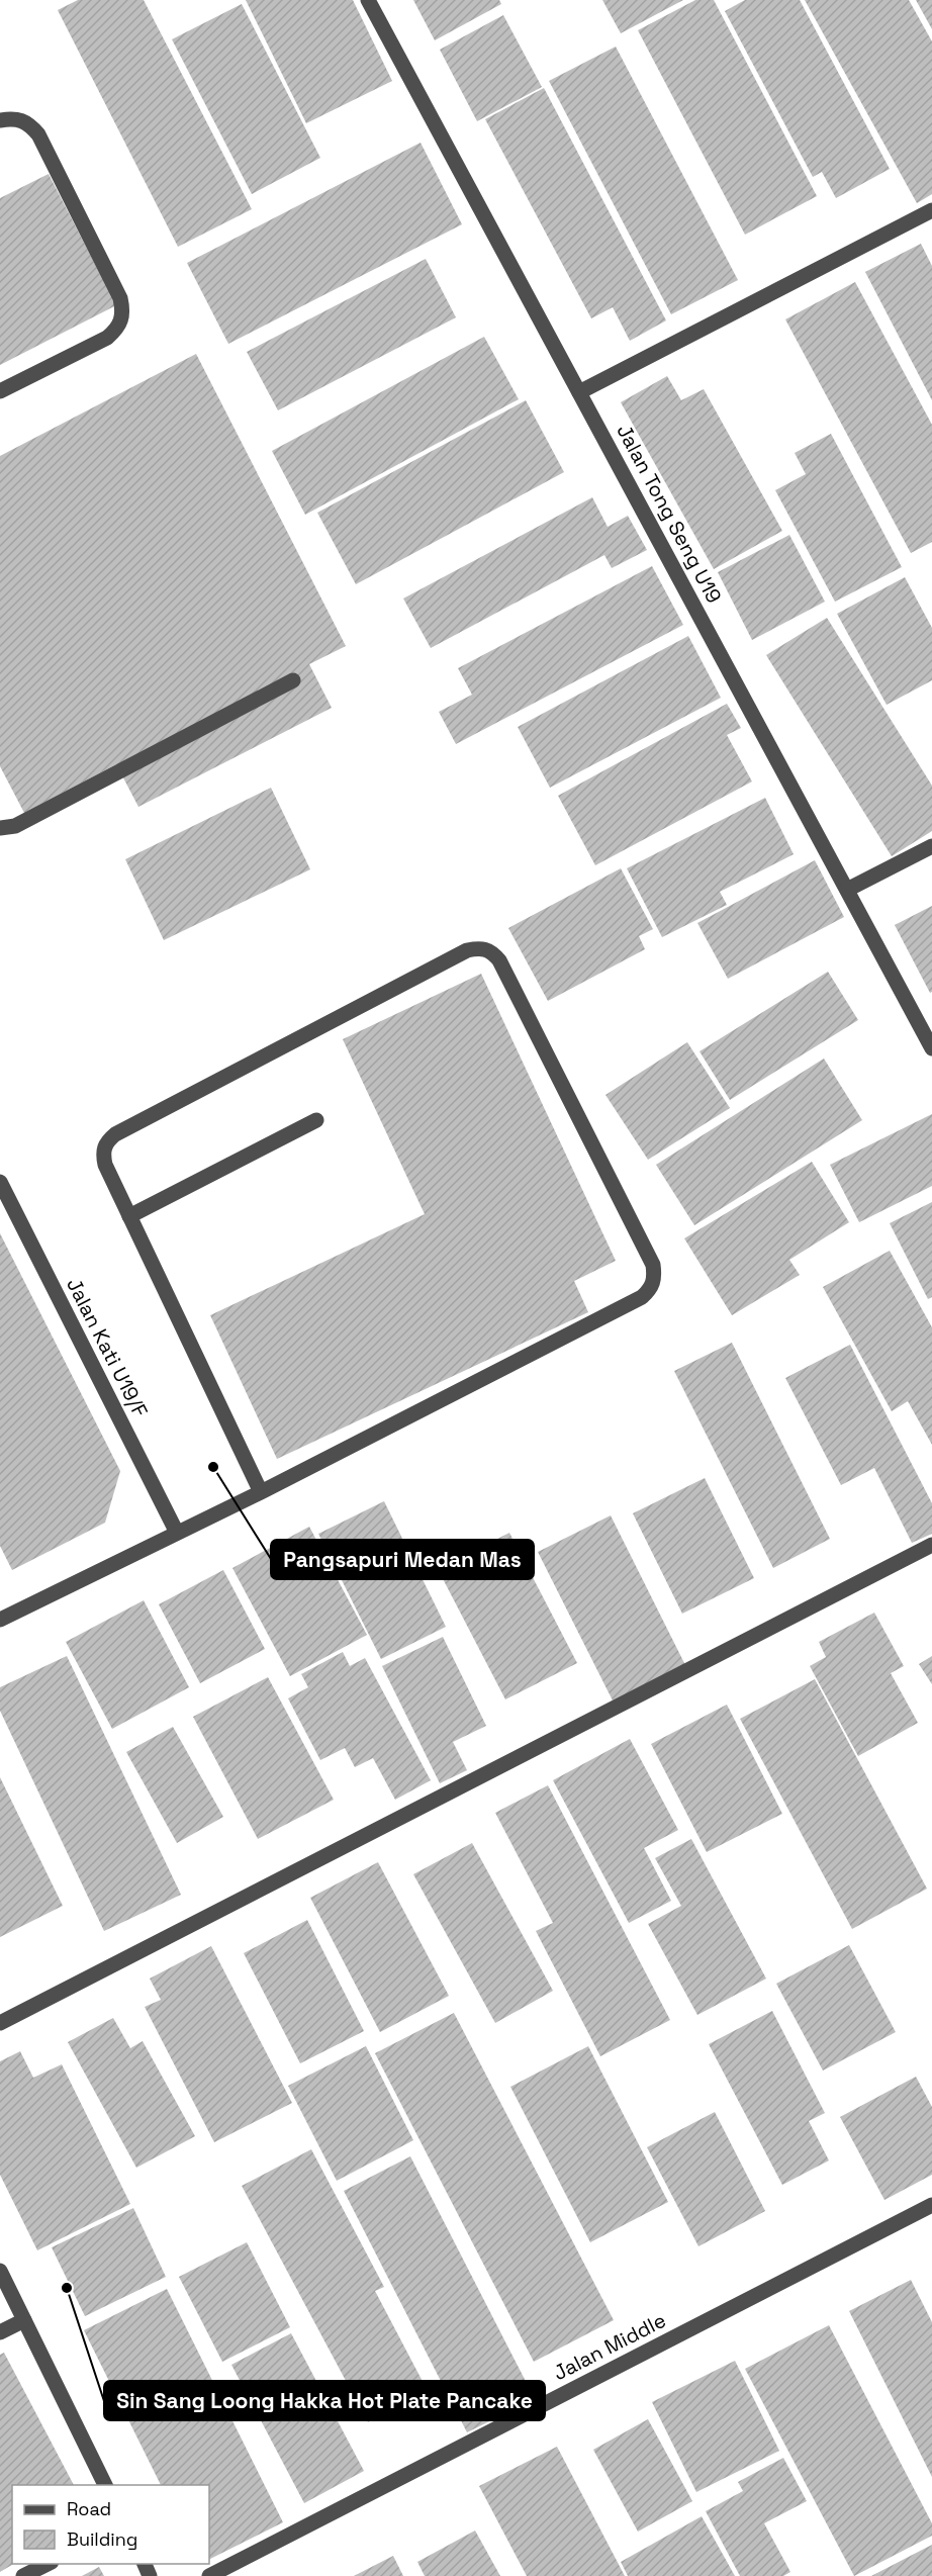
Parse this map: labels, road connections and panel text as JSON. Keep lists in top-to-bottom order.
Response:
{
  "streets": {
    "street": ["Jalan Tong Seng U19", "Jalan Kati U19/F", "Jalan Middle"]
  },
  "places": ["Pangsapuri Medan Mas", "Sin Sang Loong Hakka Hot Plate Pancake"],
  "legend": ["Road", "Building"]
}
